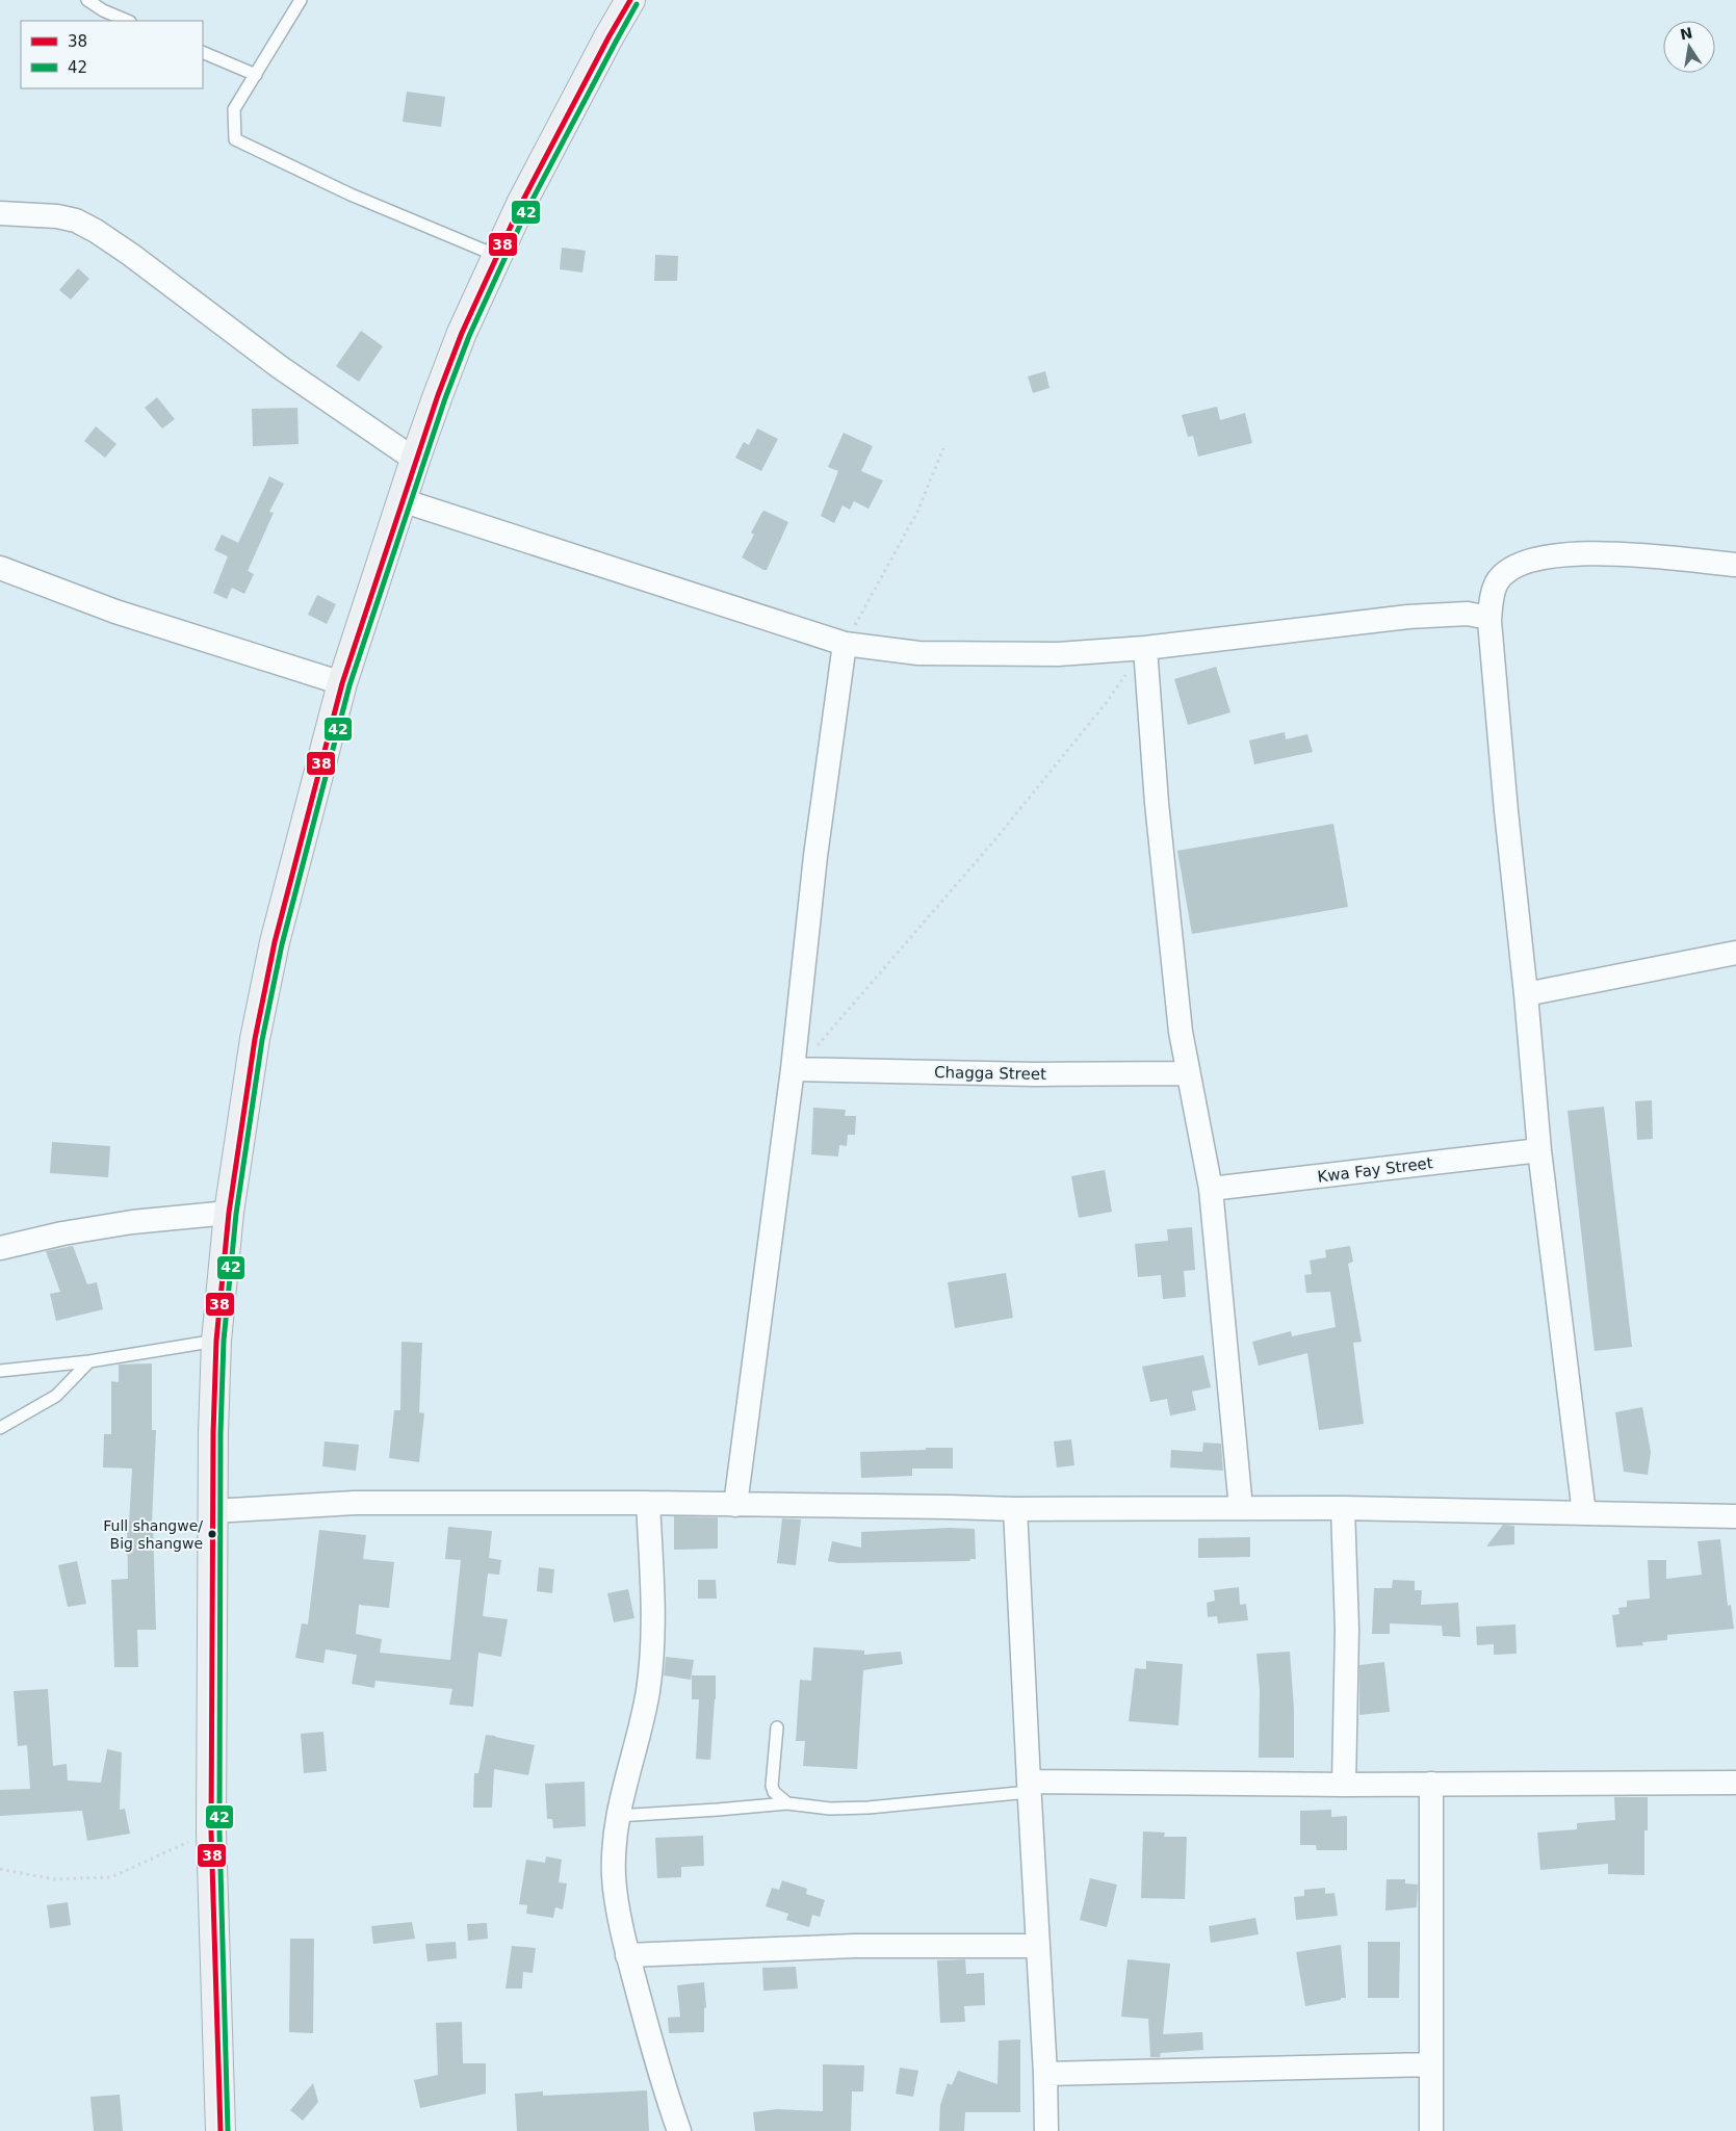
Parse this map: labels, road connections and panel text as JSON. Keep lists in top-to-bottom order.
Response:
{
  "streets": {
    "street": ["Chagga Street", "Kwa Fay Street"]
  },
  "places": ["Full shangwe/ Big shangwe"],
  "lines": ["transit line 38", "transit line 42"],
  "legend": ["38", "42"],
  "north": "top"
}
